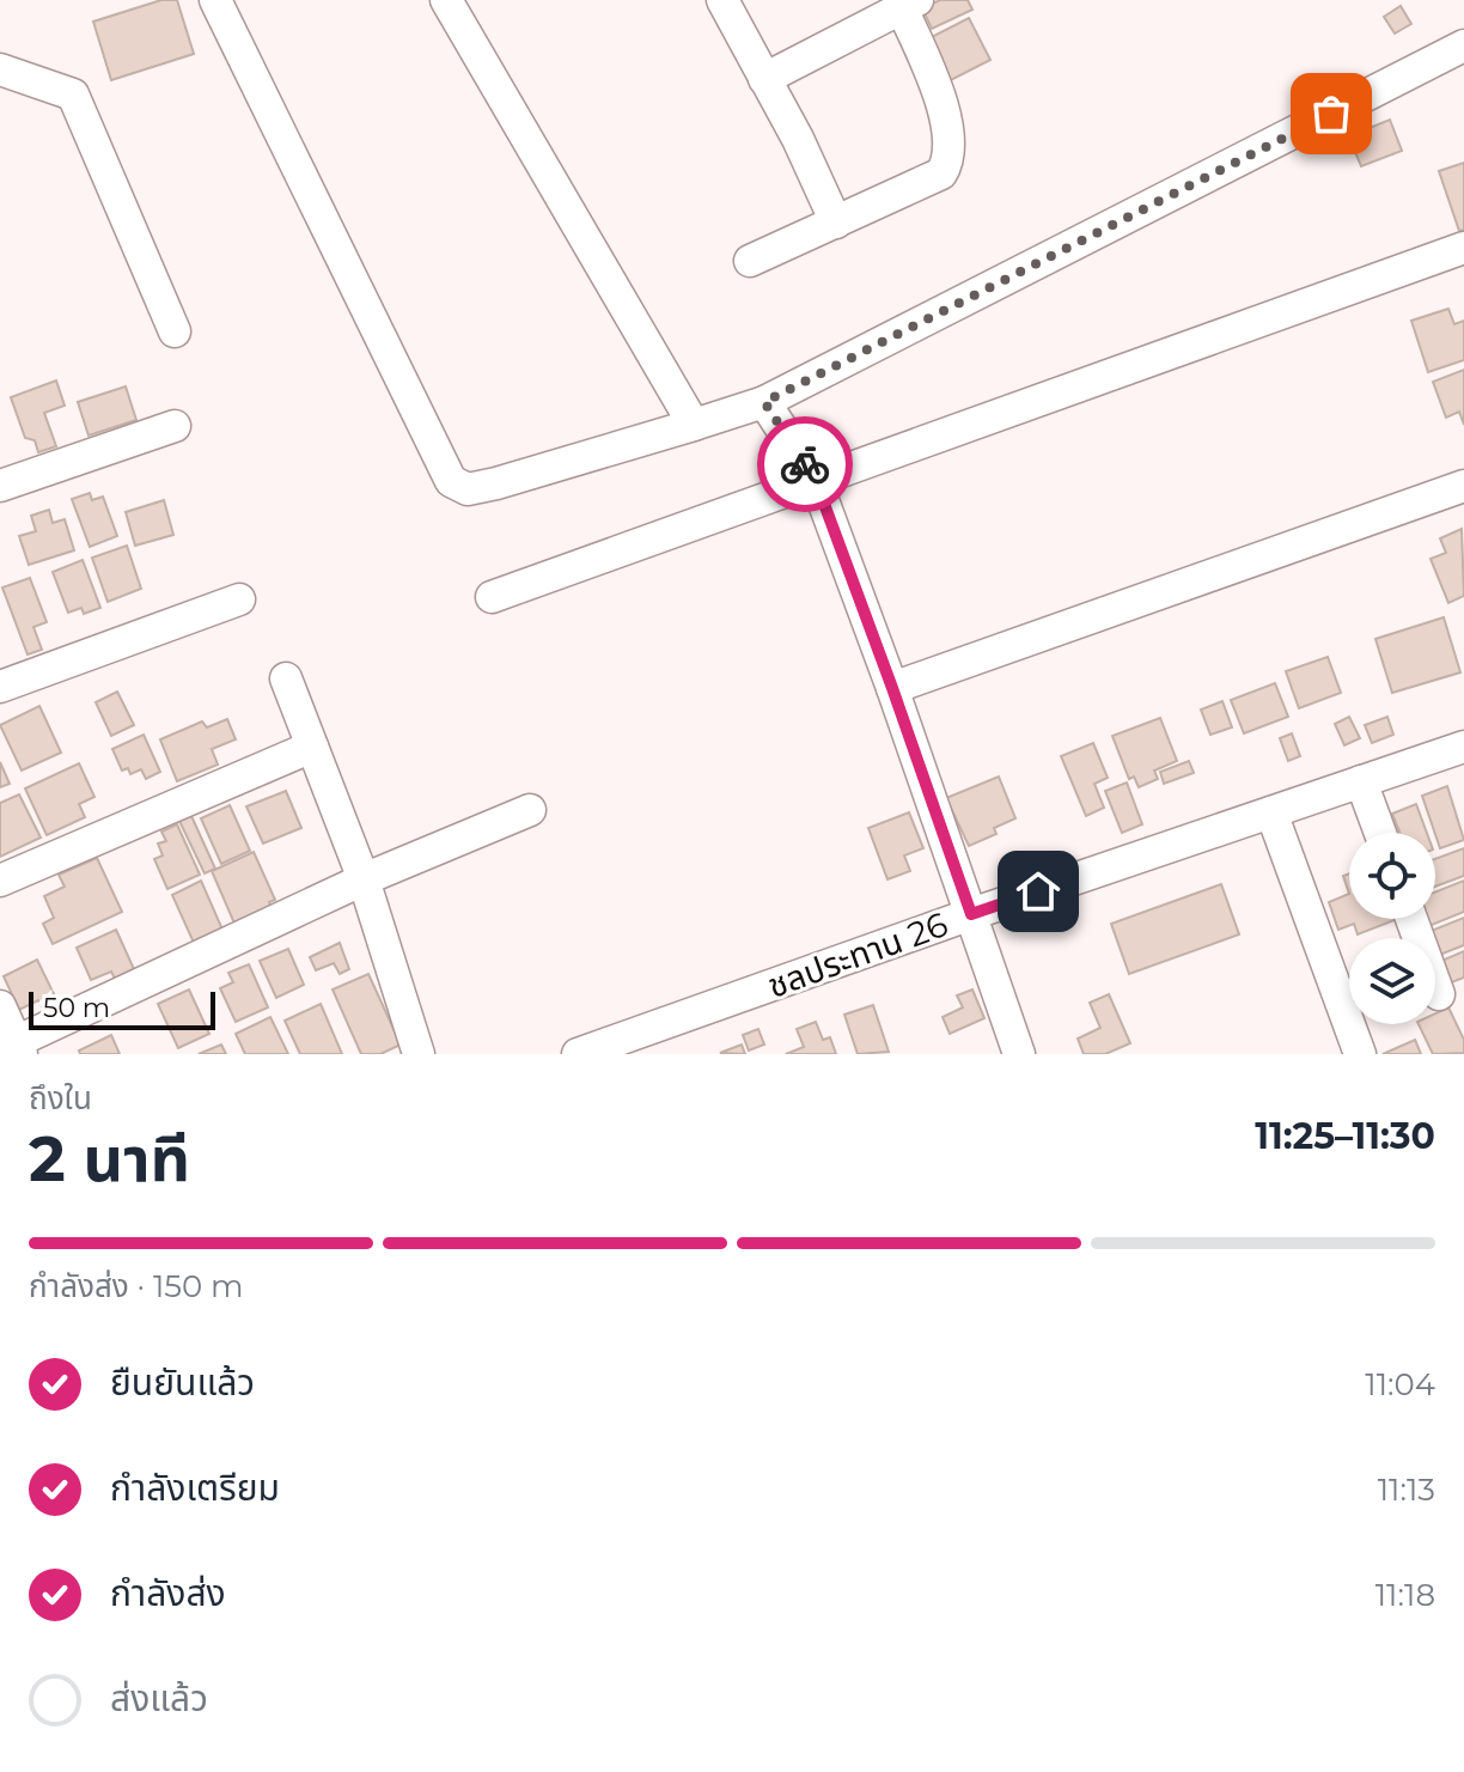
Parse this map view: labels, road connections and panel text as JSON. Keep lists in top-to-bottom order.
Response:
{
  "streets": {
    "street": ["ชลประทาน 26"]
  },
  "scale_bar": "50 m",
  "page": {
    "scale": "50 m",
    "heading": ["2 นาที", "ถึงใน", "11:25–11:30"],
    "bar": "กำลังส่ง · 150 m",
    "list": [
      ["ยืนยันแล้ว", "11:04"],
      ["กำลังเตรียม", "11:13"],
      ["กำลังส่ง", "11:18"],
      "ส่งแล้ว"
    ]
  }
}
